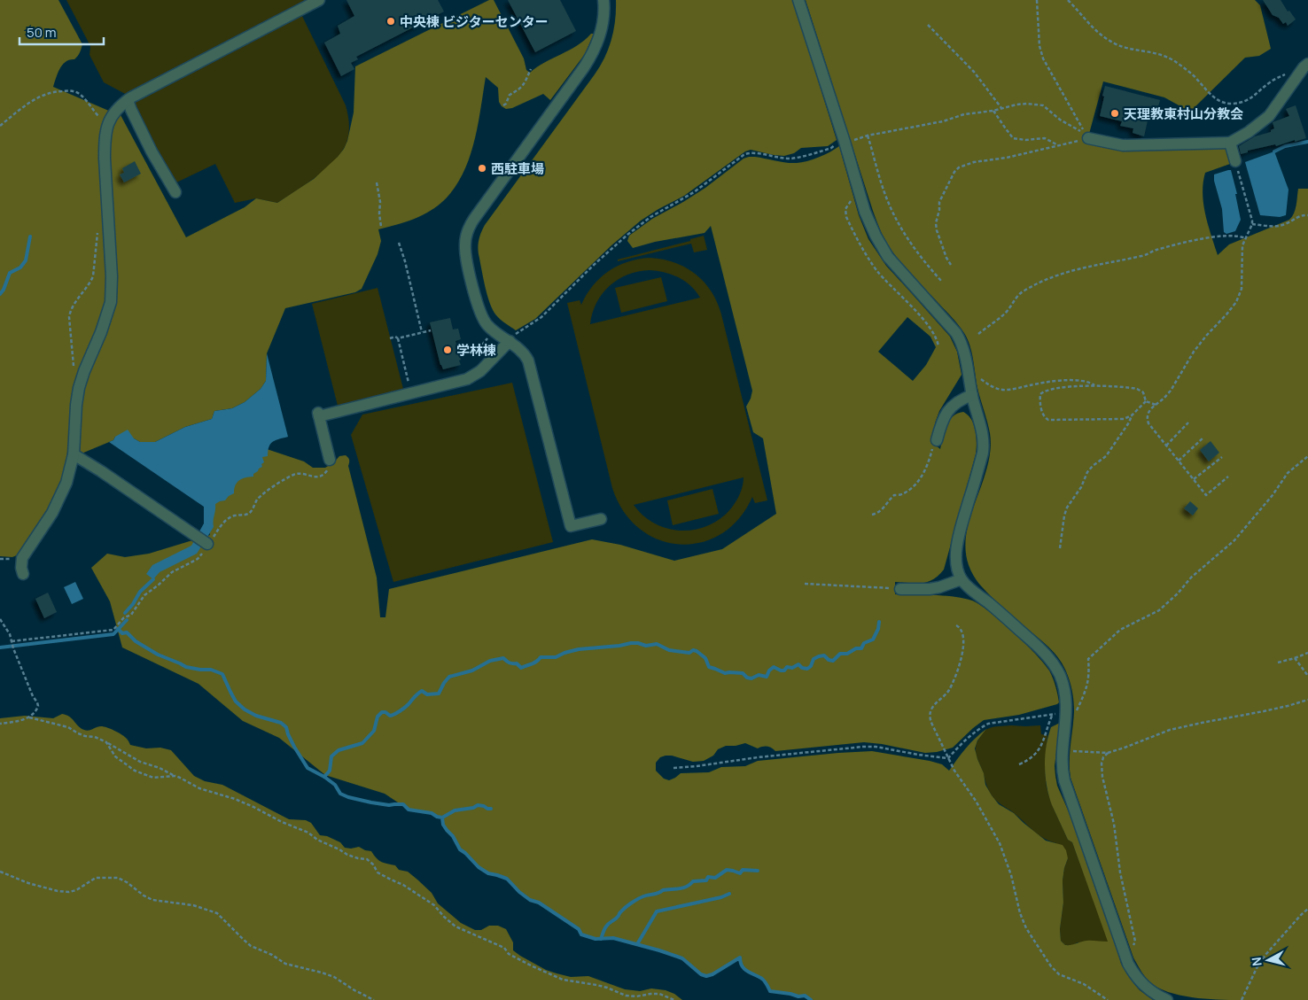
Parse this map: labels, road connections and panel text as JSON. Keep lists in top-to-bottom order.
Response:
{
  "places": [
    "中央棟 ビジターセンター",
    "天理教東村山分教会",
    "西駐車場",
    "学林棟"
  ],
  "scale_bar": "50 m",
  "north": "left"
}
